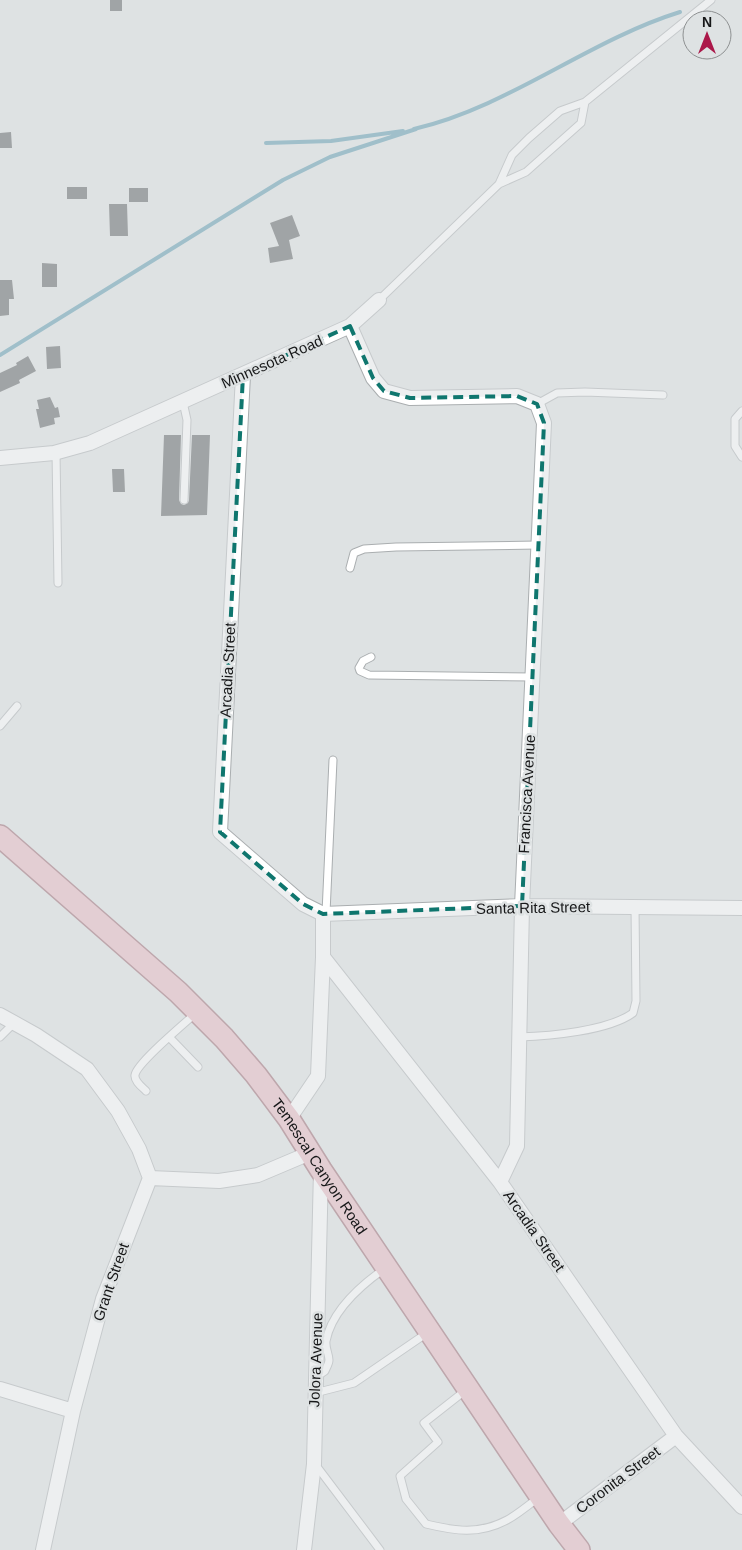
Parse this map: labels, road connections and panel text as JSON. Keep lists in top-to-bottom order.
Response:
{
  "streets": {
    "main road": ["Temescal Canyon Road"],
    "street": [
      "Minnesota Road",
      "Arcadia Street",
      "Francisca Avenue",
      "Santa Rita Street",
      "Grant Street",
      "Jolora Avenue",
      "Coronita Street"
    ]
  },
  "crossings": [
    ["Minnesota Road", "Arcadia Street"],
    ["Arcadia Street", "Francisca Avenue"],
    ["Arcadia Street", "Santa Rita Street"],
    ["Arcadia Street", "Coronita Street"],
    ["Francisca Avenue", "Santa Rita Street"],
    ["Temescal Canyon Road", "Jolora Avenue"],
    ["Temescal Canyon Road", "Coronita Street"]
  ],
  "north": "top"
}
